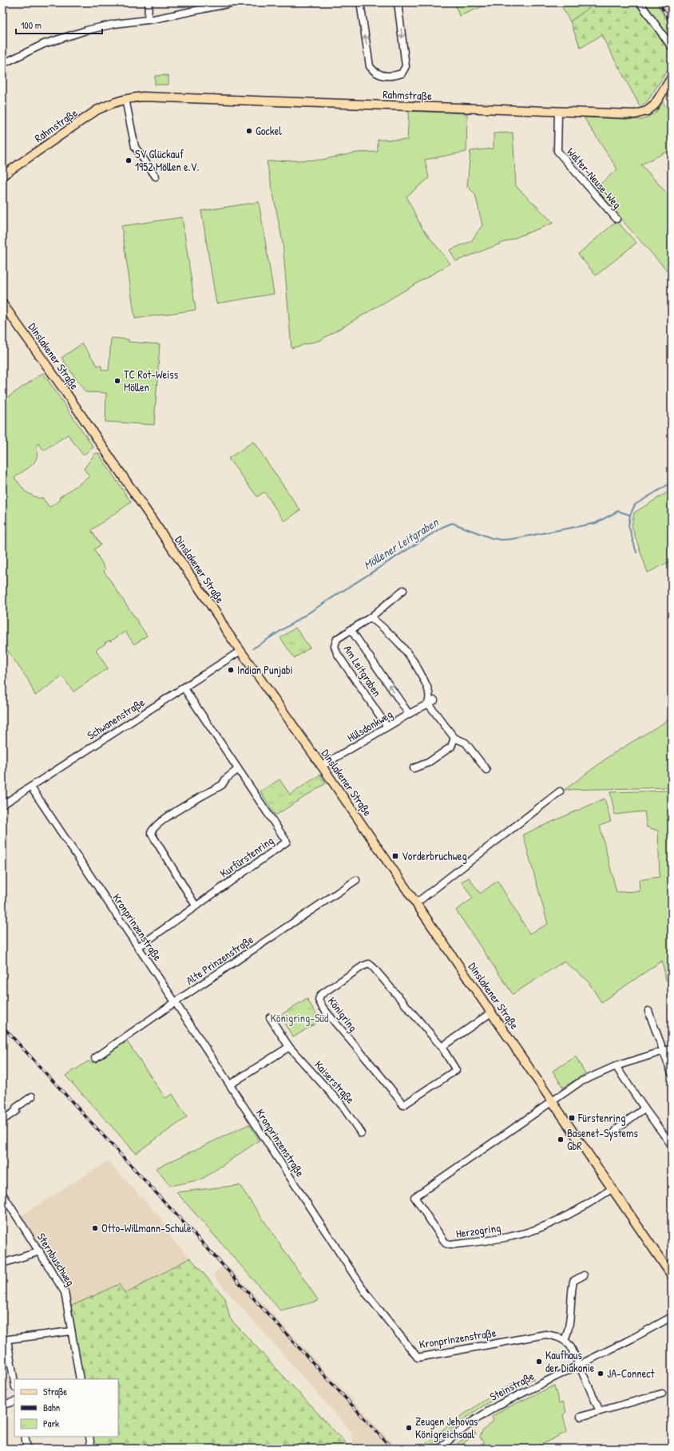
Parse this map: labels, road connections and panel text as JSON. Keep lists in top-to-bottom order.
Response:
{
  "streets": {
    "main road": ["Rahmstraße", "Dinslakener Straße"],
    "street": [
      "Walter-Neuse-Weg",
      "Am Leitgraben",
      "Schwanenstraße",
      "Hülsdonkweg",
      "Kurfürstenring",
      "Kronprinzenstraße",
      "Alte Prinzenstraße",
      "Königring",
      "Kaiserstraße",
      "Herzogring",
      "Sternbuschweg",
      "Steinstraße"
    ]
  },
  "crossings": [
    ["Rahmstraße", "Walter-Neuse-Weg"],
    ["Dinslakener Straße", "Schwanenstraße"],
    ["Dinslakener Straße", "Hülsdonkweg"],
    ["Dinslakener Straße", "Herzogring"],
    ["Am Leitgraben", "Hülsdonkweg"],
    ["Schwanenstraße", "Kurfürstenring"],
    ["Schwanenstraße", "Kronprinzenstraße"],
    ["Kurfürstenring", "Kronprinzenstraße"],
    ["Kronprinzenstraße", "Alte Prinzenstraße"]
  ],
  "water": ["Möllener Leitgraben"],
  "parks": ["Königring-Süd"],
  "places": {
    "other": [
      "Gockel",
      "SV Glückauf 1952 Möllen e.V.",
      "TC Rot-Weiss Möllen",
      "Indian Punjabi",
      "Basenet-Systems GbR",
      "Otto-Willmann-Schule",
      "Kaufhaus der Diakonie",
      "JA-Connect",
      "Zeugen Jehovas Königreichsaal"
    ],
    "transit": ["Vorderbruchweg", "Fürstenring"]
  },
  "legend": ["Straße", "Bahn", "Park"],
  "scale_bar": "100 m"
}
